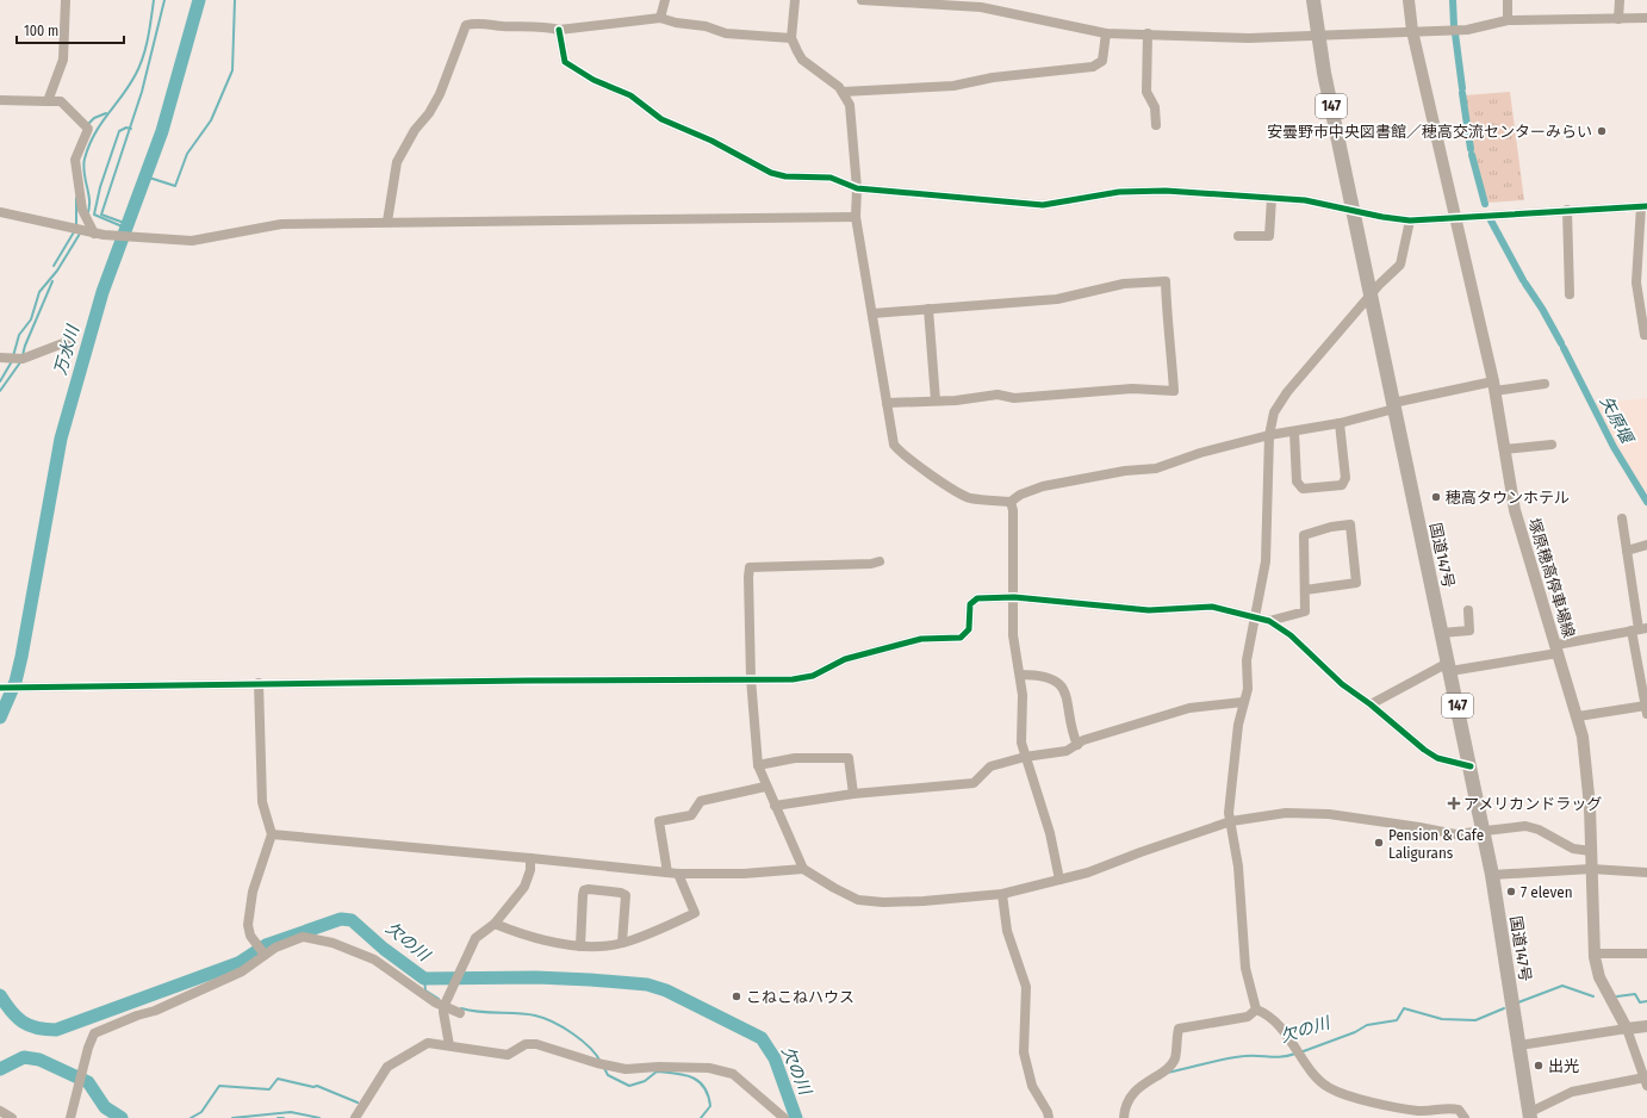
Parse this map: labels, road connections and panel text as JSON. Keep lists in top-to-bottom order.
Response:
{
  "streets": {
    "highway": ["147", "国道147号"],
    "main road": ["塚原穂高停車場線"]
  },
  "water": ["万水川", "矢原堰", "欠の川"],
  "places": {
    "other": [
      "安曇野市中央図書館／穂高交流センターみらい",
      "穂高タウンホテル",
      "Pension & Cafe Laligurans",
      "7 eleven",
      "こねこねハウス",
      "出光"
    ],
    "health": ["アメリカンドラッグ"]
  },
  "scale_bar": "100 m"
}
